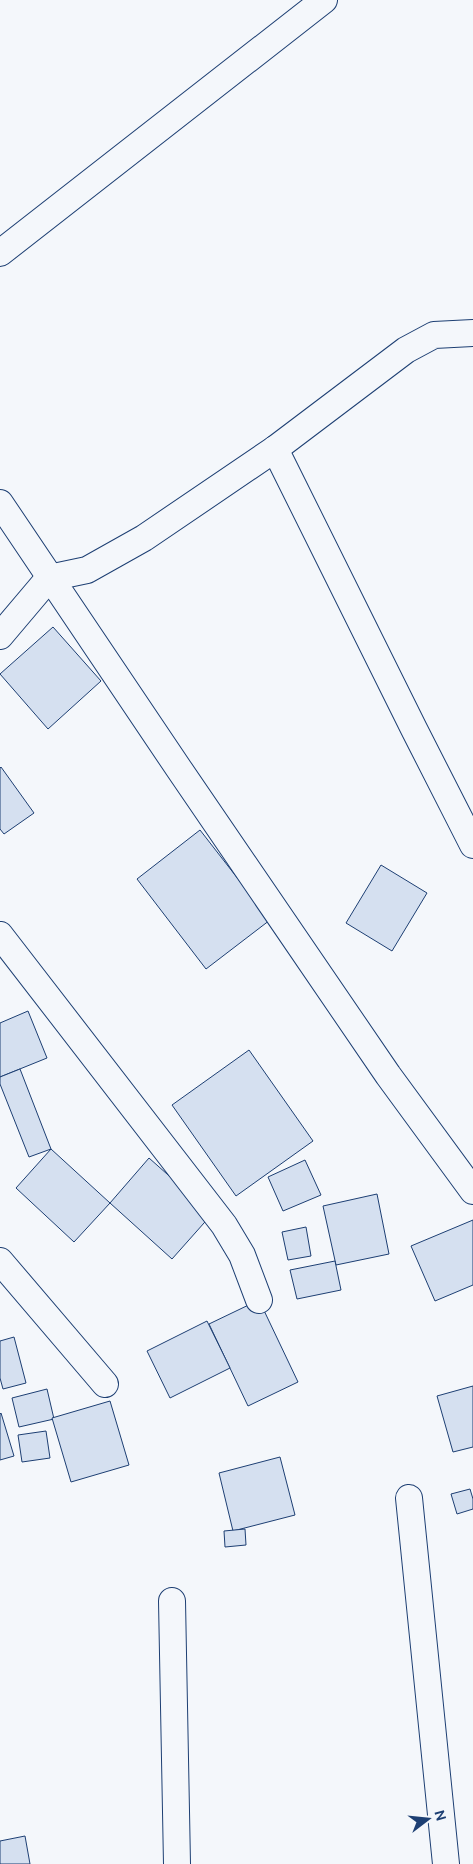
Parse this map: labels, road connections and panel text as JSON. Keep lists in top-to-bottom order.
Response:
{
  "north": "right"
}
